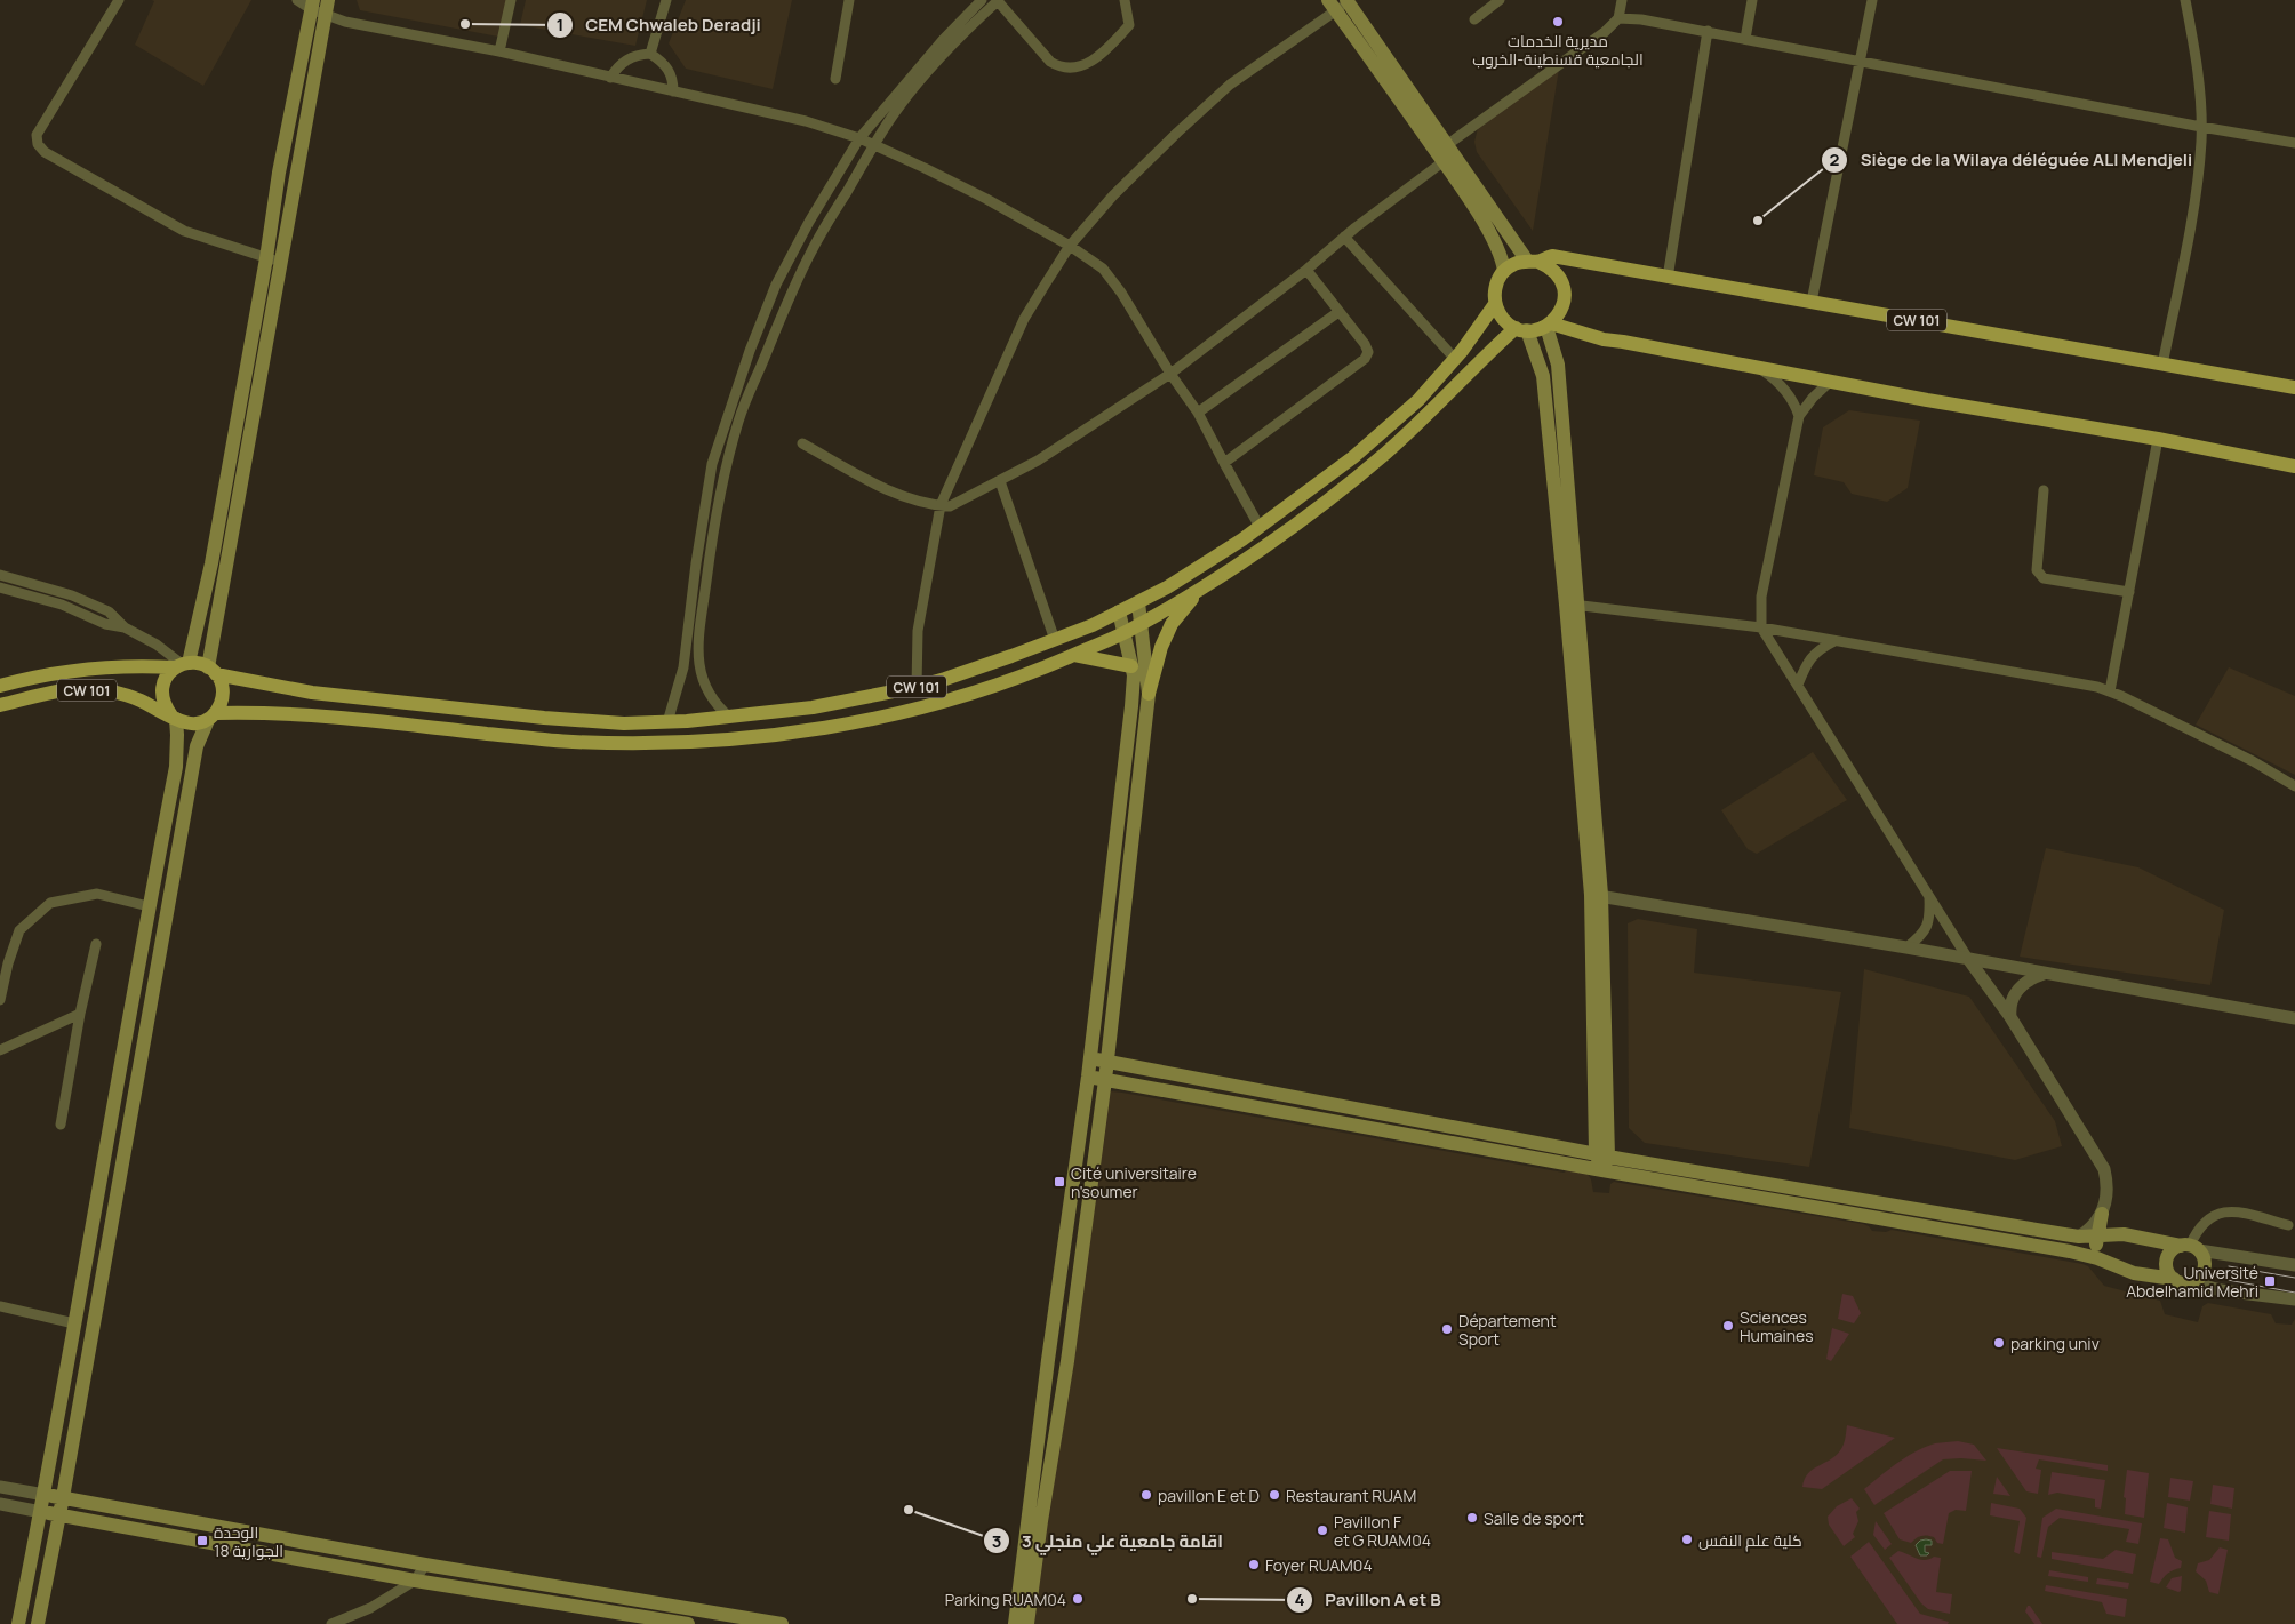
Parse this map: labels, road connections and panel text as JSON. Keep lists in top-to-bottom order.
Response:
{
  "streets": {
    "main road": ["CW 101"]
  },
  "places": {
    "other": [
      "مديرية الخدمات الجامعية قسنطينة-الخروب",
      "CEM Chwaleb Deradji",
      "Siège de la Wilaya déléguée ALI Mendjeli",
      "Sciences Humaines",
      "Département Sport",
      "parking univ",
      "pavillon E et D",
      "Restaurant RUAM",
      "اقامة جامعية علي منجلي 3",
      "Salle de sport",
      "Pavillon F et G RUAM04",
      "كلية علم النفس",
      "Foyer RUAM04",
      "Parking RUAM04",
      "Pavillon A et B"
    ],
    "transit": ["Cité universitaire n'soumer", "Université Abdelhamid Mehri", "الوحدة الجوارية 18"]
  }
}
